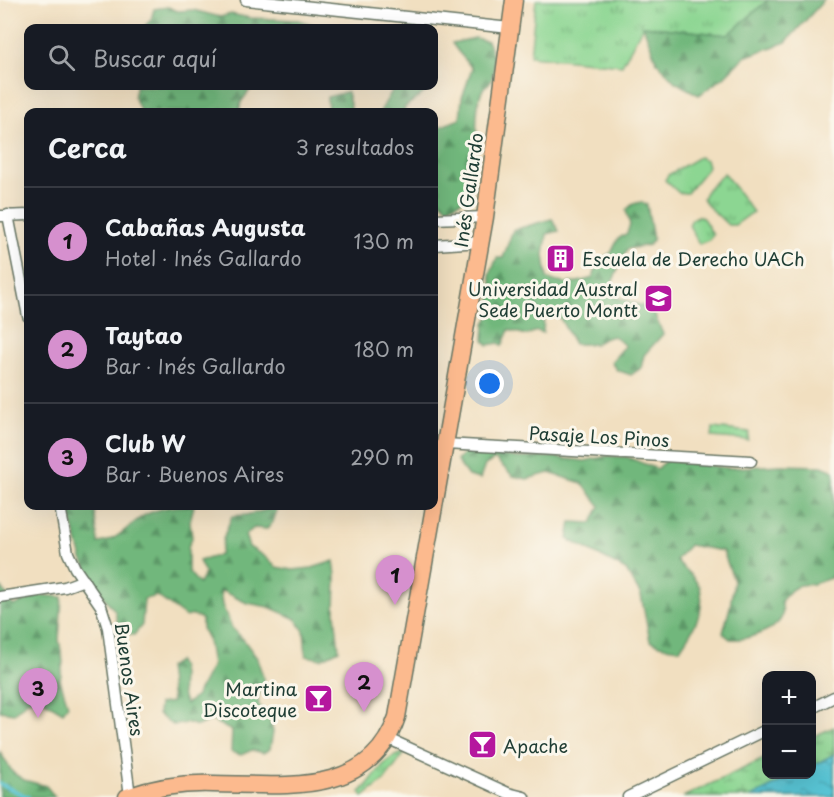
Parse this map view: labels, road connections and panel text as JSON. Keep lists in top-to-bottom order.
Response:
{
  "streets": {
    "highway": ["Inés Gallardo"],
    "street": ["Pasaje Los Pinos", "Buenos Aires"]
  },
  "crossings": [
    ["Inés Gallardo", "Pasaje Los Pinos"],
    ["Inés Gallardo", "Buenos Aires"]
  ],
  "places": {
    "building": ["Escuela de Derecho UACh"],
    "school or university": ["Universidad Austral Sede Puerto Montt"],
    "bar": ["Martina Discoteque", "Apache"]
  },
  "page": {
    "search": "Buscar aquí",
    "heading": ["Cerca", "3 resultados"],
    "list": [
      {
        "mark": "1",
        "name": "Cabañas Augusta",
        "note": "Hotel · Inés Gallardo",
        "value": "130 m"
      },
      {
        "mark": "2",
        "name": "Taytao",
        "note": "Bar · Inés Gallardo",
        "value": "180 m"
      },
      {
        "mark": "3",
        "name": "Club W",
        "note": "Bar · Buenos Aires",
        "value": "290 m"
      }
    ],
    "pins": ["1", "2", "3"],
    "map_buttons": ["+", "−"]
  }
}
